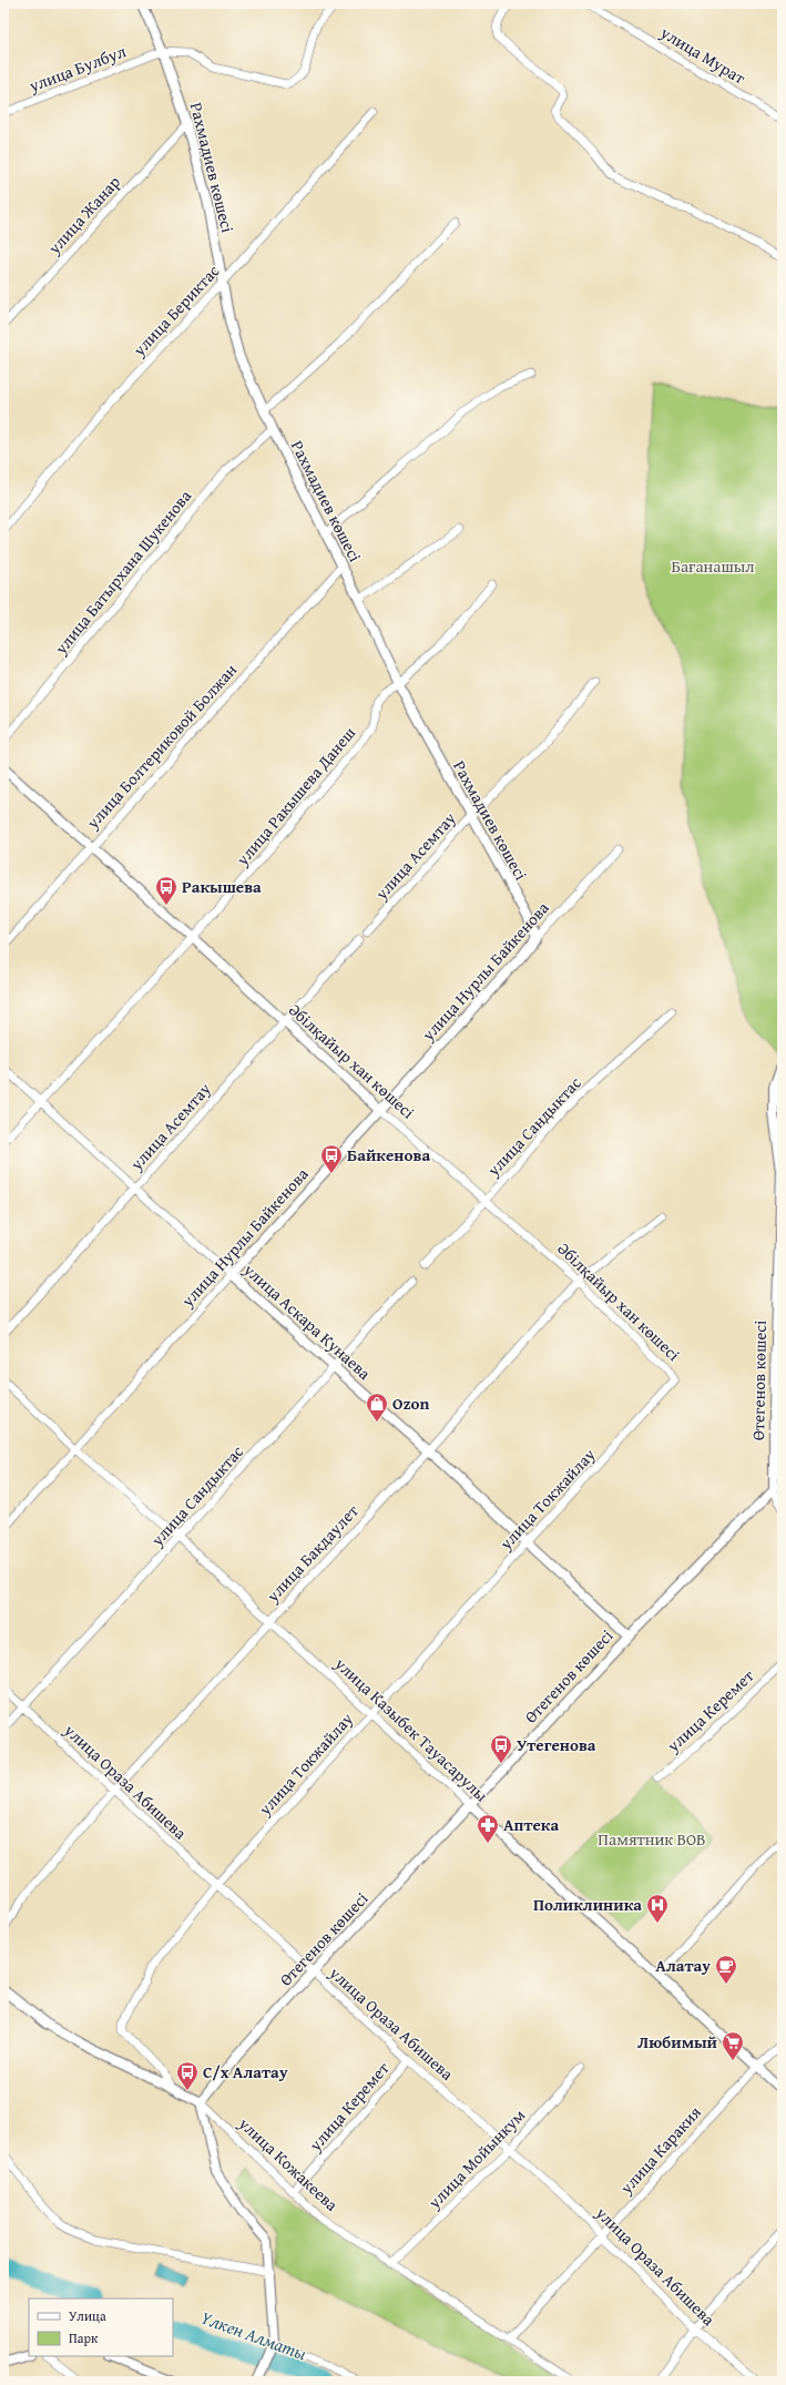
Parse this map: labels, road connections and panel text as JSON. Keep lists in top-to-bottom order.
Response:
{
  "streets": {
    "street": [
      "улица Мурат",
      "улица Булбул",
      "Рахмадиев көшесі",
      "улица Жанар",
      "улица Бериктас",
      "улица Батырхана Шукенова",
      "улица Болтериковой Болжан",
      "улица Ракышева Данеш",
      "улица Асемтау",
      "улица Нурлы Байкенова",
      "Әбілқайыр хан көшесі",
      "улица Сандыктас",
      "улица Аскара Кунаева",
      "Өтегенов көшесі",
      "улица Токжайлау",
      "улица Бакдаулет",
      "улица Керемет",
      "улица Казыбек Тауасарулы",
      "улица Ораза Абишева",
      "улица Каракия",
      "улица Мойынкум",
      "улица Кожакеева"
    ]
  },
  "crossings": [
    ["улица Булбул", "Рахмадиев көшесі"],
    ["Рахмадиев көшесі", "улица Жанар"],
    ["Рахмадиев көшесі", "улица Бериктас"],
    ["Рахмадиев көшесі", "улица Батырхана Шукенова"],
    ["Рахмадиев көшесі", "улица Болтериковой Болжан"],
    ["Рахмадиев көшесі", "улица Ракышева Данеш"],
    ["Рахмадиев көшесі", "улица Асемтау"],
    ["Рахмадиев көшесі", "улица Нурлы Байкенова"],
    ["улица Болтериковой Болжан", "Әбілқайыр хан көшесі"],
    ["улица Ракышева Данеш", "Әбілқайыр хан көшесі"],
    ["улица Ракышева Данеш", "улица Аскара Кунаева"],
    ["улица Асемтау", "Әбілқайыр хан көшесі"],
    ["улица Асемтау", "улица Аскара Кунаева"],
    ["улица Нурлы Байкенова", "Әбілқайыр хан көшесі"],
    ["улица Нурлы Байкенова", "улица Аскара Кунаева"],
    ["улица Нурлы Байкенова", "улица Казыбек Тауасарулы"],
    ["Әбілқайыр хан көшесі", "улица Сандыктас"],
    ["Әбілқайыр хан көшесі", "улица Токжайлау"],
    ["Әбілқайыр хан көшесі", "улица Бакдаулет"],
    ["улица Сандыктас", "улица Аскара Кунаева"],
    ["улица Сандыктас", "улица Казыбек Тауасарулы"],
    ["улица Сандыктас", "улица Ораза Абишева"],
    ["улица Аскара Кунаева", "Өтегенов көшесі"],
    ["улица Аскара Кунаева", "улица Токжайлау"],
    ["улица Аскара Кунаева", "улица Бакдаулет"],
    ["Өтегенов көшесі", "улица Казыбек Тауасарулы"],
    ["Өтегенов көшесі", "улица Ораза Абишева"],
    ["Өтегенов көшесі", "улица Кожакеева"],
    ["улица Токжайлау", "улица Казыбек Тауасарулы"],
    ["улица Токжайлау", "улица Ораза Абишева"],
    ["улица Токжайлау", "улица Кожакеева"],
    ["улица Бакдаулет", "улица Казыбек Тауасарулы"],
    ["улица Бакдаулет", "улица Ораза Абишева"],
    ["улица Керемет", "улица Ораза Абишева"],
    ["улица Керемет", "улица Кожакеева"],
    ["улица Казыбек Тауасарулы", "улица Каракия"],
    ["улица Ораза Абишева", "улица Каракия"],
    ["улица Ораза Абишева", "улица Мойынкум"],
    ["улица Каракия", "улица Кожакеева"],
    ["улица Мойынкум", "улица Кожакеева"]
  ],
  "water": ["Үлкен Алматы"],
  "parks": ["Бағанашыл", "Памятник ВОВ"],
  "places": {
    "bus stop": [
      "Ракышева",
      "Байкенова",
      "Утегенова",
      "С/х Алатау"
    ],
    "shop": ["Ozon"],
    "pharmacy": ["Аптека"],
    "hospital": ["Поликлиника"],
    "cafe": ["Алатау"],
    "supermarket": ["Любимый"]
  },
  "legend": ["Улица", "Парк"]
}
